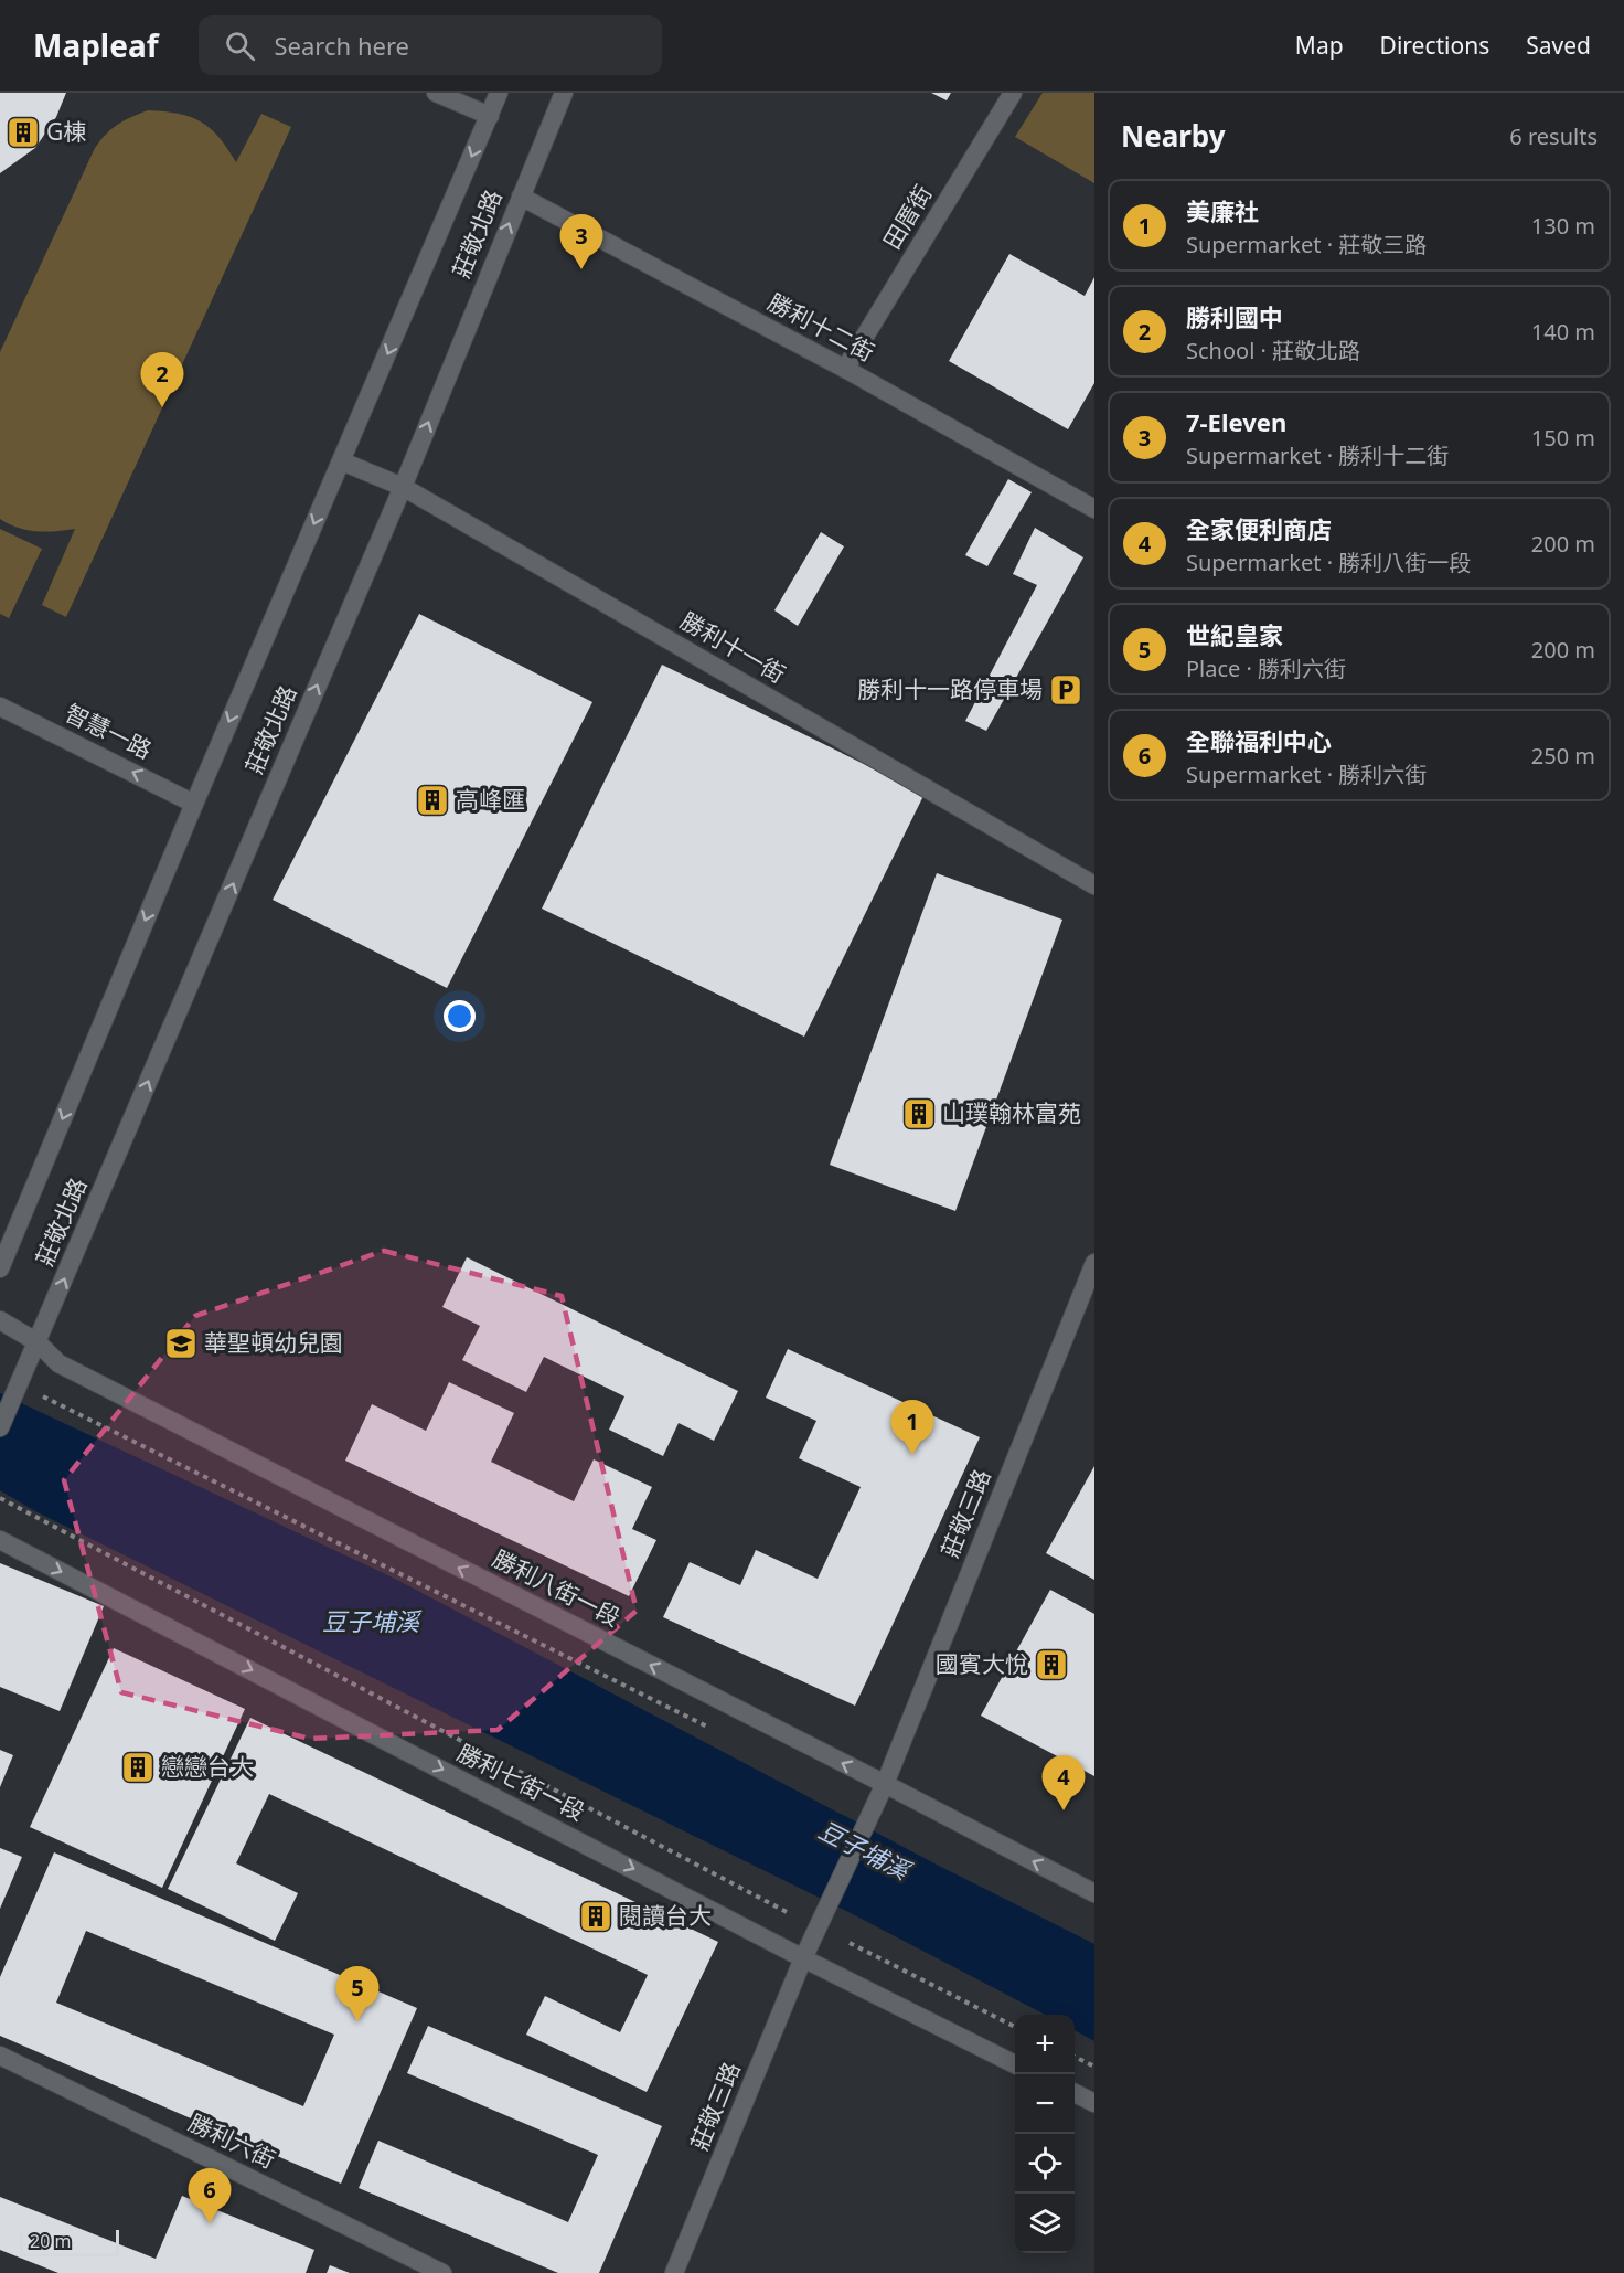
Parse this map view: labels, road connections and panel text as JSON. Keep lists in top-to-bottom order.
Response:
{
  "streets": {
    "street": [
      "田厝街",
      "莊敬北路",
      "勝利十二街",
      "勝利十一街",
      "智慧一路",
      "莊敬三路",
      "勝利八街一段",
      "勝利七街一段",
      "勝利六街"
    ]
  },
  "crossings": [
    ["田厝街", "勝利十二街"],
    ["莊敬北路", "勝利十二街"],
    ["莊敬北路", "勝利十一街"],
    ["莊敬北路", "智慧一路"],
    ["莊敬北路", "勝利八街一段"],
    ["莊敬三路", "勝利八街一段"],
    ["莊敬三路", "勝利七街一段"]
  ],
  "one_way": ["智慧一路", "勝利八街一段", "勝利七街一段"],
  "water": ["豆子埔溪"],
  "places": {
    "building": [
      "G棟",
      "高峰匯",
      "山璞翰林富苑",
      "國賓大悅",
      "戀戀台大",
      "閱讀台大"
    ],
    "parking": ["勝利十一路停車場"],
    "school or university": ["華聖頓幼兒園"]
  },
  "scale_bar": "20 m",
  "page": {
    "header": "Mapleaf",
    "search": "Search here",
    "nav": ["Map", "Directions", "Saved"],
    "heading": ["Nearby", "6 results"],
    "list": [
      {
        "mark": "1",
        "name": "美廉社",
        "note": "Supermarket · 莊敬三路",
        "value": "130 m"
      },
      {
        "mark": "2",
        "name": "勝利國中",
        "note": "School · 莊敬北路",
        "value": "140 m"
      },
      {
        "mark": "3",
        "name": "7-Eleven",
        "note": "Supermarket · 勝利十二街",
        "value": "150 m"
      },
      {
        "mark": "4",
        "name": "全家便利商店",
        "note": "Supermarket · 勝利八街一段",
        "value": "200 m"
      },
      {
        "mark": "5",
        "name": "世紀皇家",
        "note": "Place · 勝利六街",
        "value": "200 m"
      },
      {
        "mark": "6",
        "name": "全聯福利中心",
        "note": "Supermarket · 勝利六街",
        "value": "250 m"
      }
    ],
    "pins": [
      "3",
      "2",
      "1",
      "4",
      "5",
      "6"
    ],
    "map_buttons": ["+", "−"],
    "scale": "20 m"
  }
}
